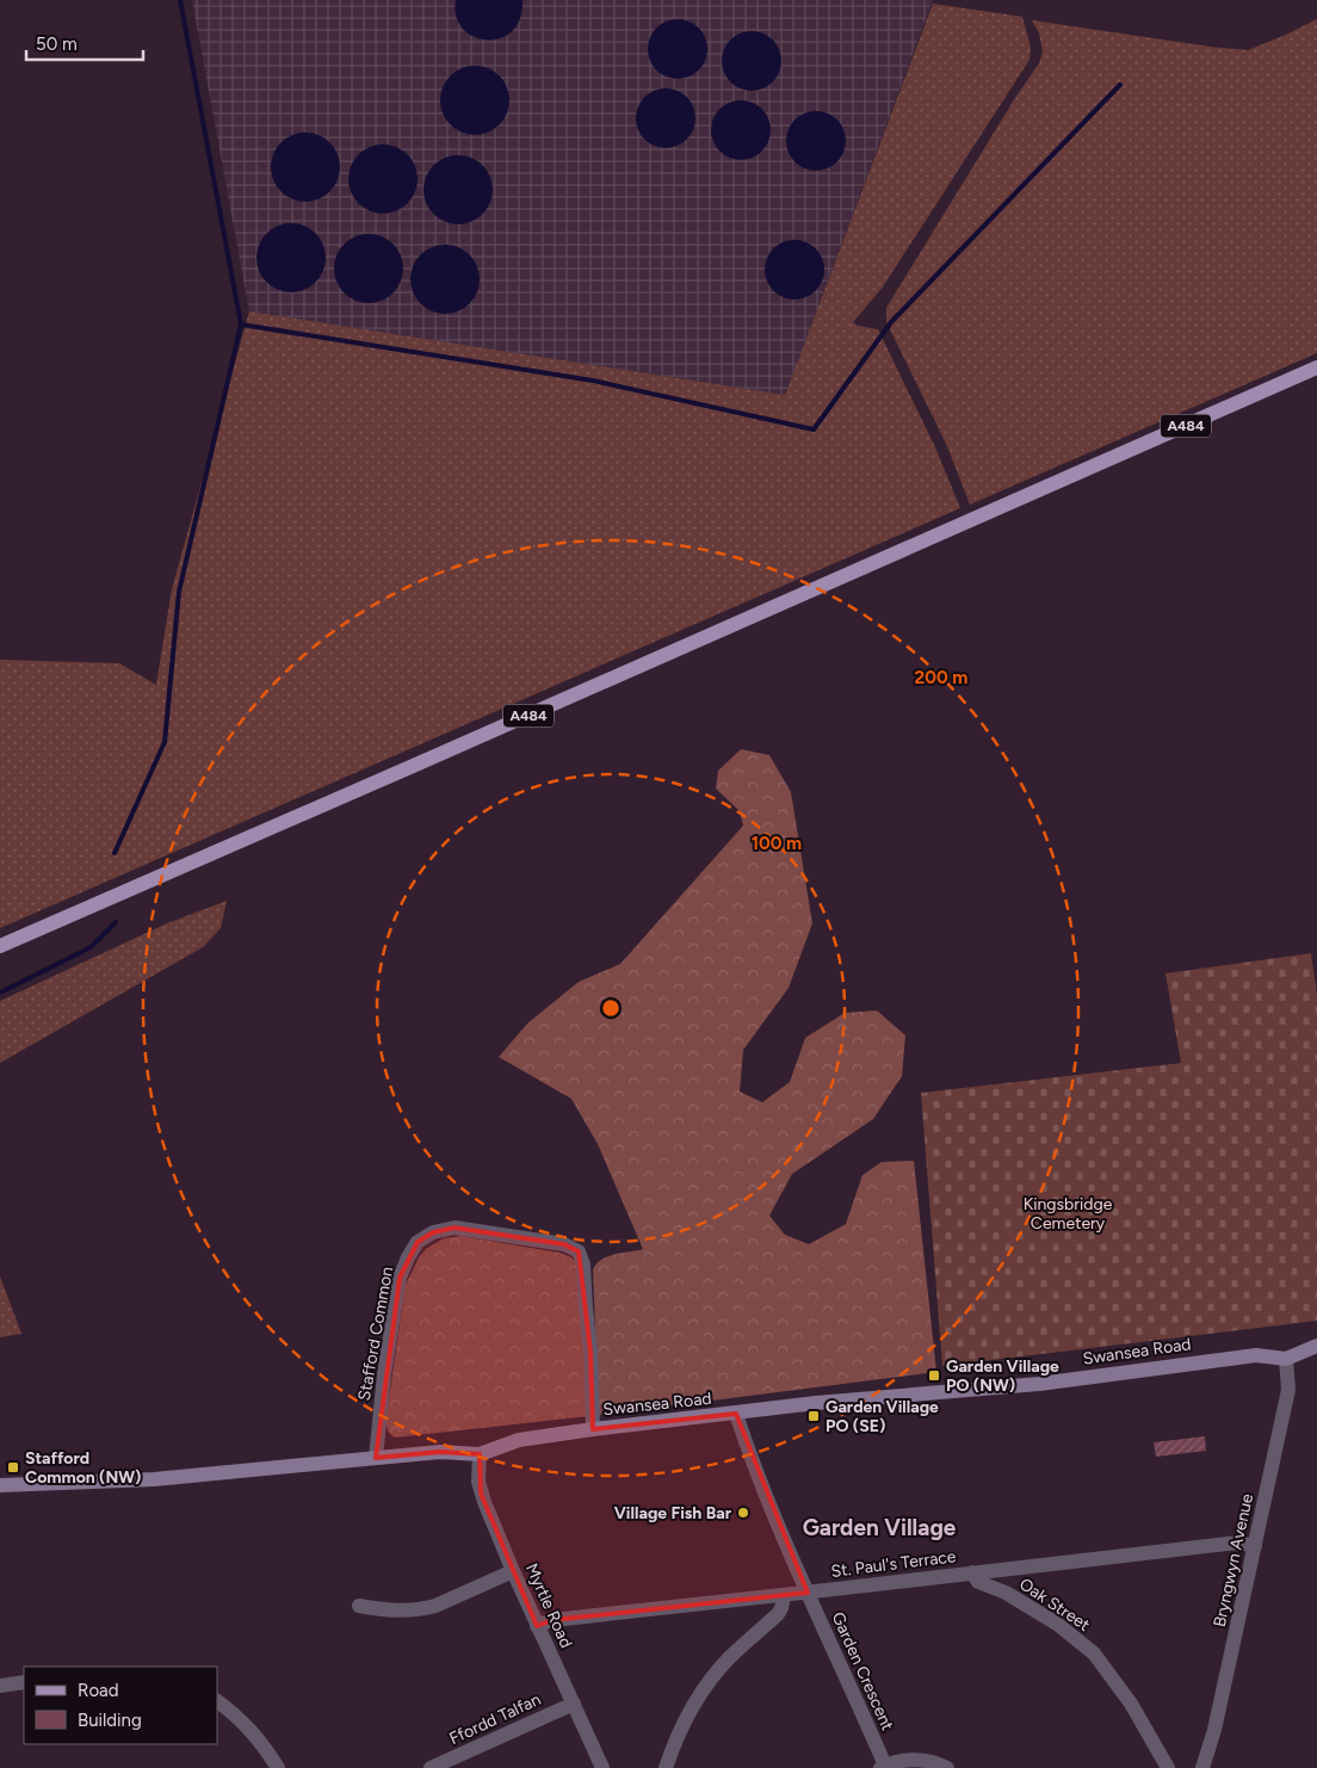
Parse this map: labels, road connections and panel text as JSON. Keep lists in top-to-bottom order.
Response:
{
  "streets": {
    "main road": ["A484", "Swansea Road"],
    "street": [
      "Stafford Common",
      "Bryngwyn Avenue",
      "St. Paul's Terrace",
      "Oak Street",
      "Myrtle Road",
      "Garden Crescent",
      "Ffordd Talfan"
    ]
  },
  "crossings": [
    ["Stafford Common", "Swansea Road"],
    ["Swansea Road", "Bryngwyn Avenue"],
    ["Swansea Road", "Myrtle Road"],
    ["Swansea Road", "Garden Crescent"],
    ["Bryngwyn Avenue", "St. Paul's Terrace"],
    ["St. Paul's Terrace", "Oak Street"],
    ["St. Paul's Terrace", "Myrtle Road"],
    ["St. Paul's Terrace", "Garden Crescent"],
    ["Myrtle Road", "Ffordd Talfan"]
  ],
  "districts": ["Garden Village"],
  "parks": ["Kingsbridge Cemetery"],
  "places": {
    "transit": ["Garden Village PO (NW)", "Garden Village PO (SE)", "Stafford Common (NW)"],
    "other": ["Village Fish Bar"]
  },
  "legend": ["Road", "Building"],
  "scale_bar": "50 m",
  "rings": ["200 m", "100 m"]
}
